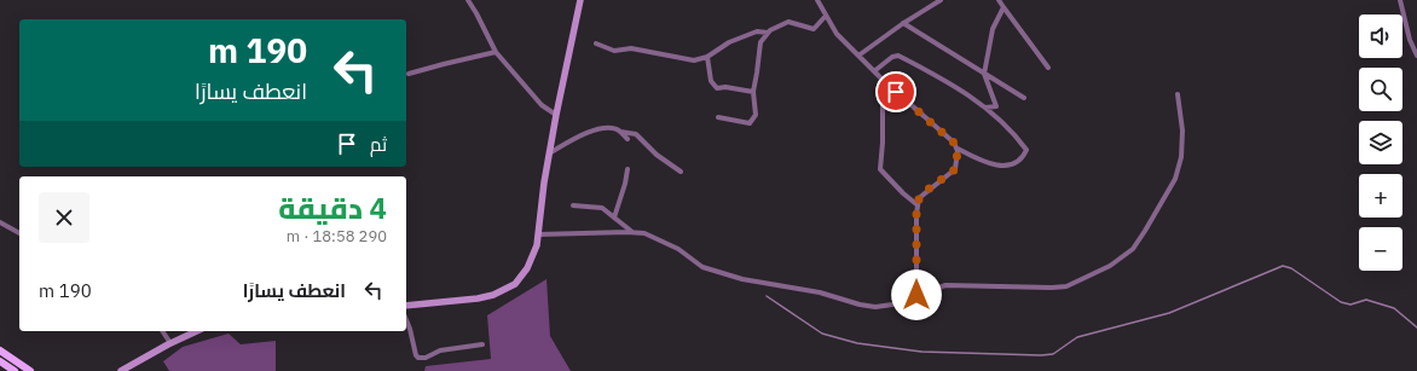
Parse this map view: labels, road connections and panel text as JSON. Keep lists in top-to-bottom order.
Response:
{
  "page": {
    "map_buttons": ["+", "−"],
    "turn": ["190 m", "انعطف يسارًا"],
    "then": "ثم",
    "heading": ["4 دقيقة", "290 m · 18:58"],
    "list": [
      {
        "name": "انعطف يسارًا",
        "value": "190 m"
      }
    ]
  }
}
